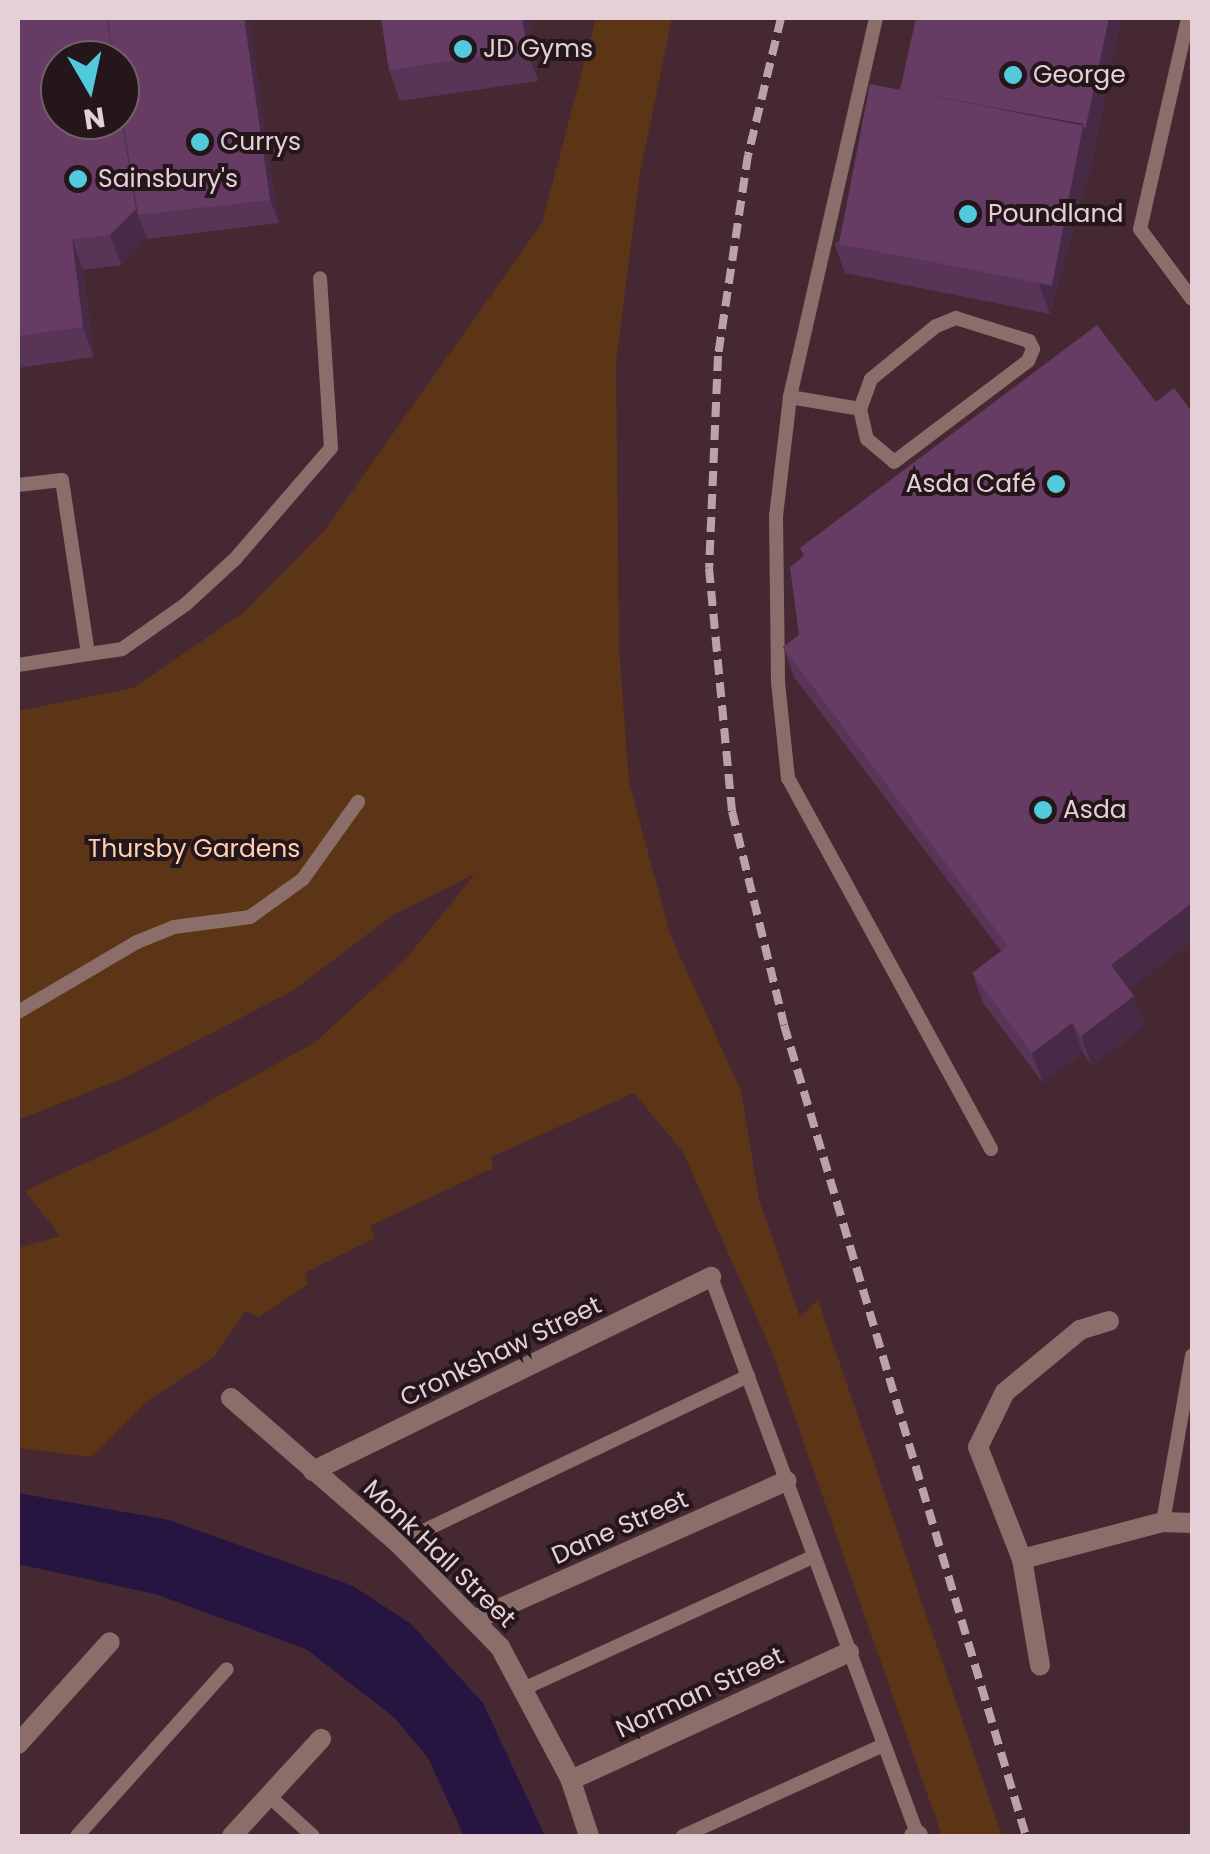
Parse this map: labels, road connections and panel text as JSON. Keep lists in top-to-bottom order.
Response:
{
  "streets": {
    "street": [
      "Cronkshaw Street",
      "Dane Street",
      "Monk Hall Street",
      "Norman Street"
    ]
  },
  "crossings": [
    ["Cronkshaw Street", "Monk Hall Street"],
    ["Dane Street", "Monk Hall Street"],
    ["Monk Hall Street", "Norman Street"]
  ],
  "parks": ["Thursby Gardens"],
  "places": [
    "JD Gyms",
    "George",
    "Currys",
    "Sainsbury's",
    "Poundland",
    "Asda Café",
    "Asda"
  ],
  "north": "bottom"
}
